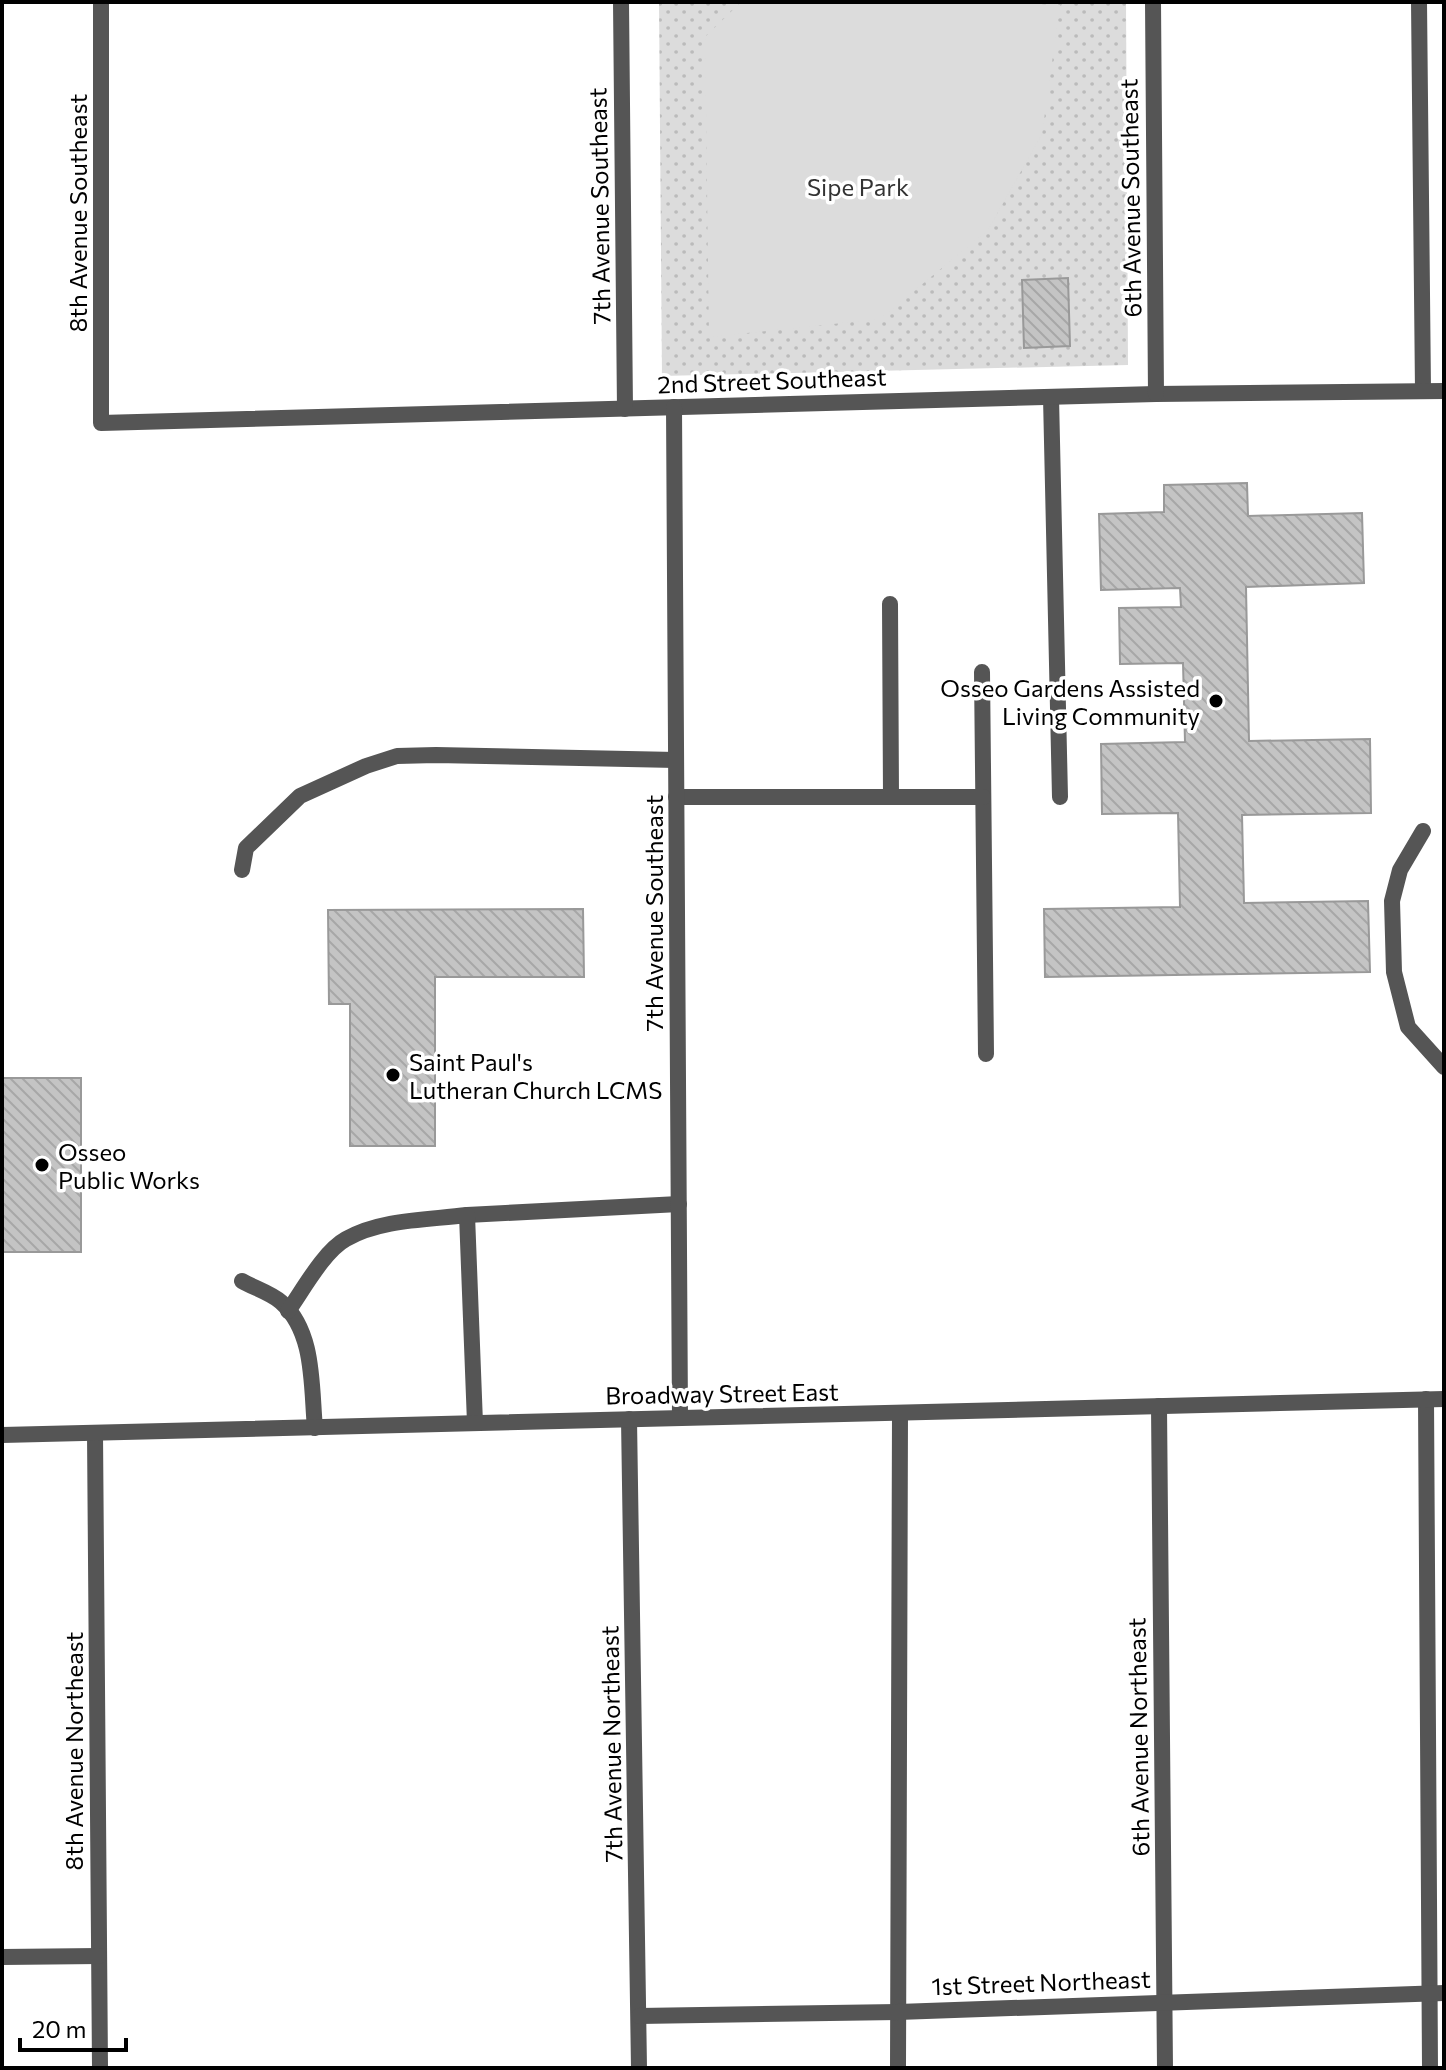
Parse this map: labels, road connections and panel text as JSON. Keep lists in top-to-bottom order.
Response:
{
  "streets": {
    "street": [
      "6th Avenue Southeast",
      "7th Avenue Southeast",
      "8th Avenue Southeast",
      "2nd Street Southeast",
      "Broadway Street East",
      "6th Avenue Northeast",
      "7th Avenue Northeast",
      "8th Avenue Northeast",
      "1st Street Northeast"
    ]
  },
  "crossings": [
    ["6th Avenue Southeast", "2nd Street Southeast"],
    ["7th Avenue Southeast", "2nd Street Southeast"],
    ["7th Avenue Southeast", "Broadway Street East"],
    ["8th Avenue Southeast", "2nd Street Southeast"],
    ["Broadway Street East", "6th Avenue Northeast"],
    ["Broadway Street East", "7th Avenue Northeast"],
    ["Broadway Street East", "8th Avenue Northeast"],
    ["6th Avenue Northeast", "1st Street Northeast"],
    ["7th Avenue Northeast", "1st Street Northeast"]
  ],
  "parks": ["Sipe Park"],
  "places": ["Osseo Gardens Assisted Living Community", "Saint Paul's Lutheran Church LCMS", "Osseo Public Works"],
  "scale_bar": "20 m"
}
